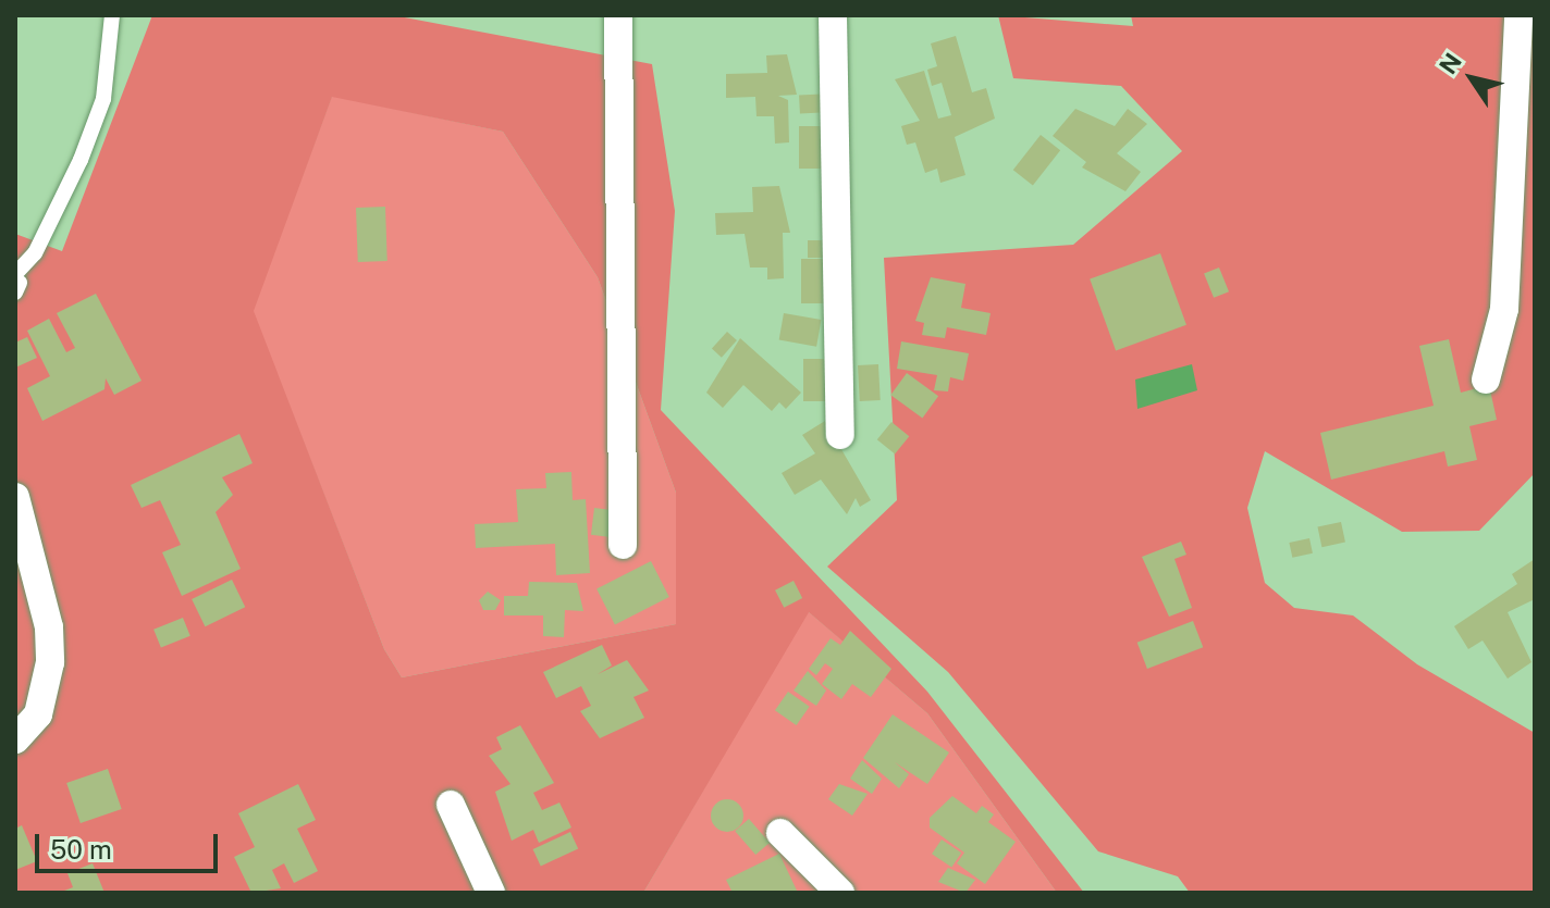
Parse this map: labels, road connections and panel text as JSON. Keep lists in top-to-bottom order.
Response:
{
  "scale_bar": "50 m",
  "north": "top left"
}
